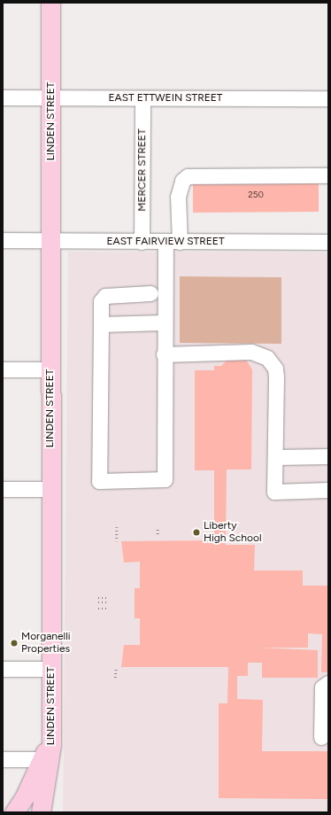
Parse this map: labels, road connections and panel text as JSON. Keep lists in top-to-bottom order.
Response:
{
  "streets": {
    "main road": ["LINDEN STREET"],
    "street": ["EAST ETTWEIN STREET", "MERCER STREET", "EAST FAIRVIEW STREET"]
  },
  "crossings": [
    ["EAST ETTWEIN STREET", "LINDEN STREET"],
    ["EAST ETTWEIN STREET", "MERCER STREET"],
    ["LINDEN STREET", "EAST FAIRVIEW STREET"],
    ["MERCER STREET", "EAST FAIRVIEW STREET"]
  ],
  "places": ["Liberty High School", "Morganelli Properties"],
  "house_numbers": ["250"]
}
